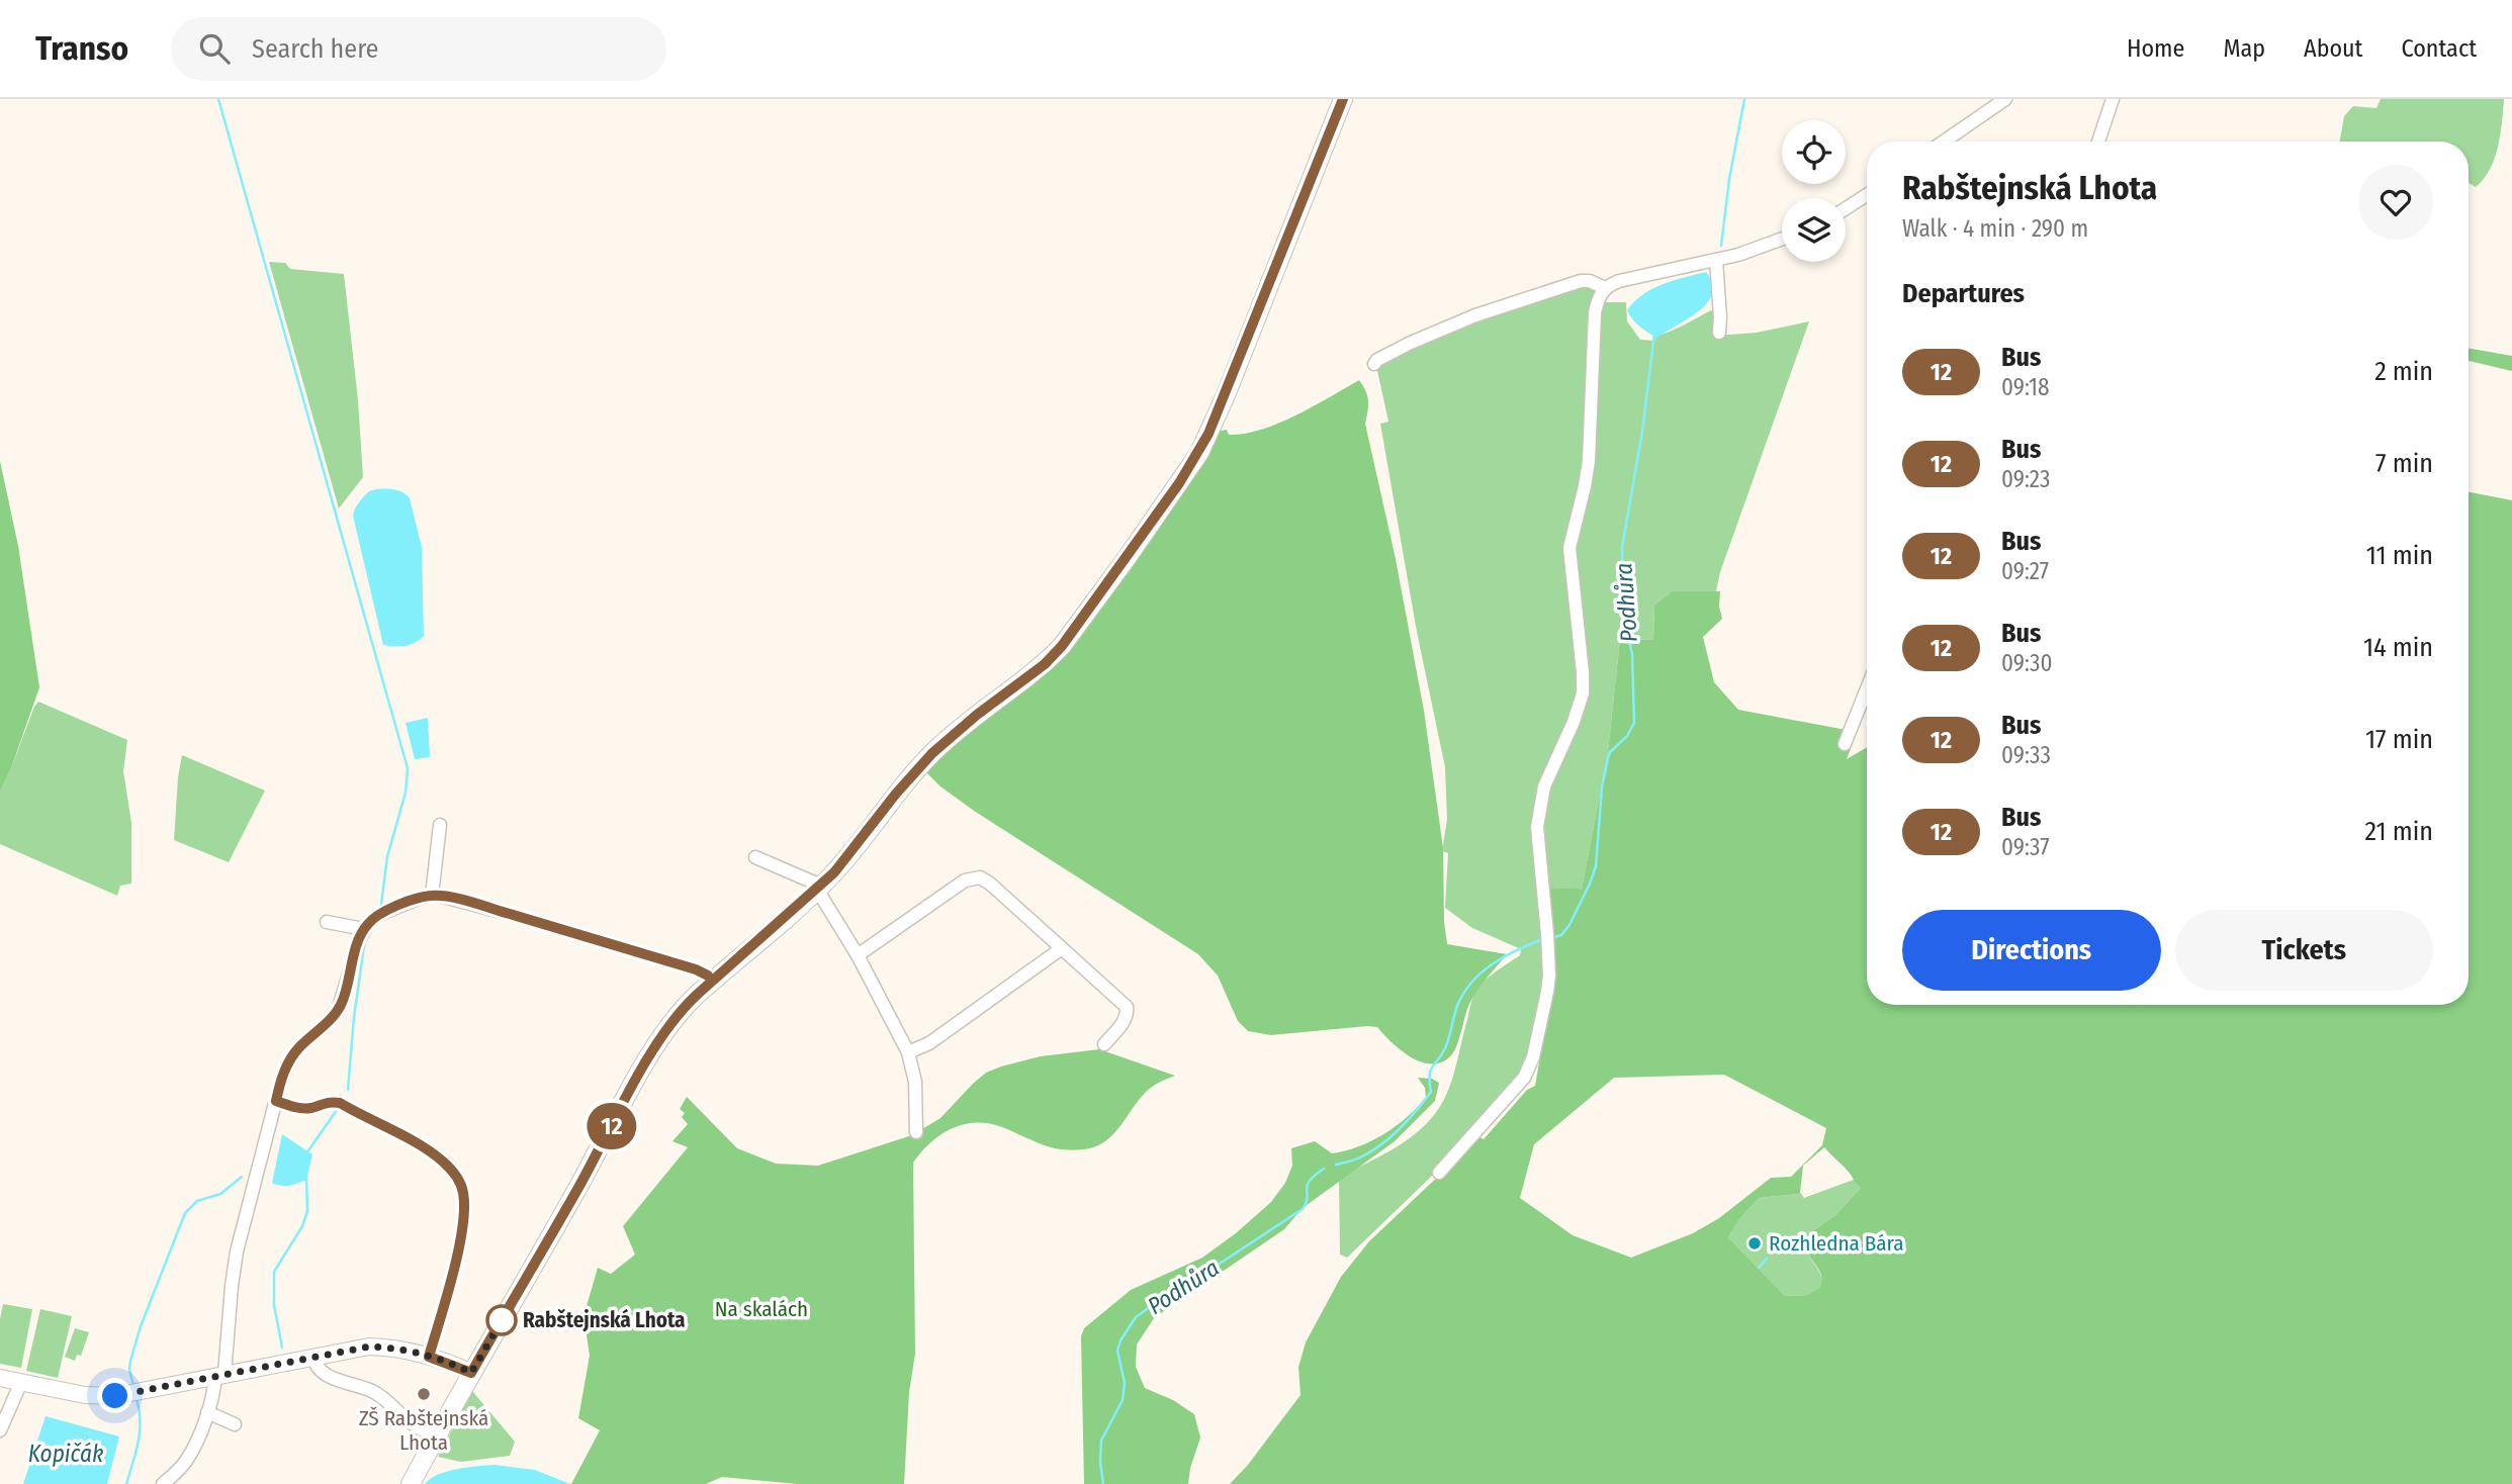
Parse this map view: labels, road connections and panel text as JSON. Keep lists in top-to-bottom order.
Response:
{
  "water": ["Podhůra", "Kopičák"],
  "parks": ["Na skalách"],
  "places": ["Rozhledna Bára", "Rabštejnská Lhota", "ZŠ Rabštejnská Lhota"],
  "lines": ["bus line 12"],
  "page": {
    "header": "Transo",
    "search": "Search here",
    "nav": [
      "Home",
      "Map",
      "About",
      "Contact"
    ],
    "on_map": "12",
    "heading": [
      ["Rabštejnská Lhota", "Walk · 4 min · 290 m"],
      "Departures"
    ],
    "list": [
      {
        "mark": "12",
        "name": "Bus",
        "note": "09:18",
        "value": "2 min"
      },
      {
        "mark": "12",
        "name": "Bus",
        "note": "09:23",
        "value": "7 min"
      },
      {
        "mark": "12",
        "name": "Bus",
        "note": "09:27",
        "value": "11 min"
      },
      {
        "mark": "12",
        "name": "Bus",
        "note": "09:30",
        "value": "14 min"
      },
      {
        "mark": "12",
        "name": "Bus",
        "note": "09:33",
        "value": "17 min"
      },
      {
        "mark": "12",
        "name": "Bus",
        "note": "09:37",
        "value": "21 min"
      }
    ],
    "buttons": ["Directions", "Tickets"]
  }
}
